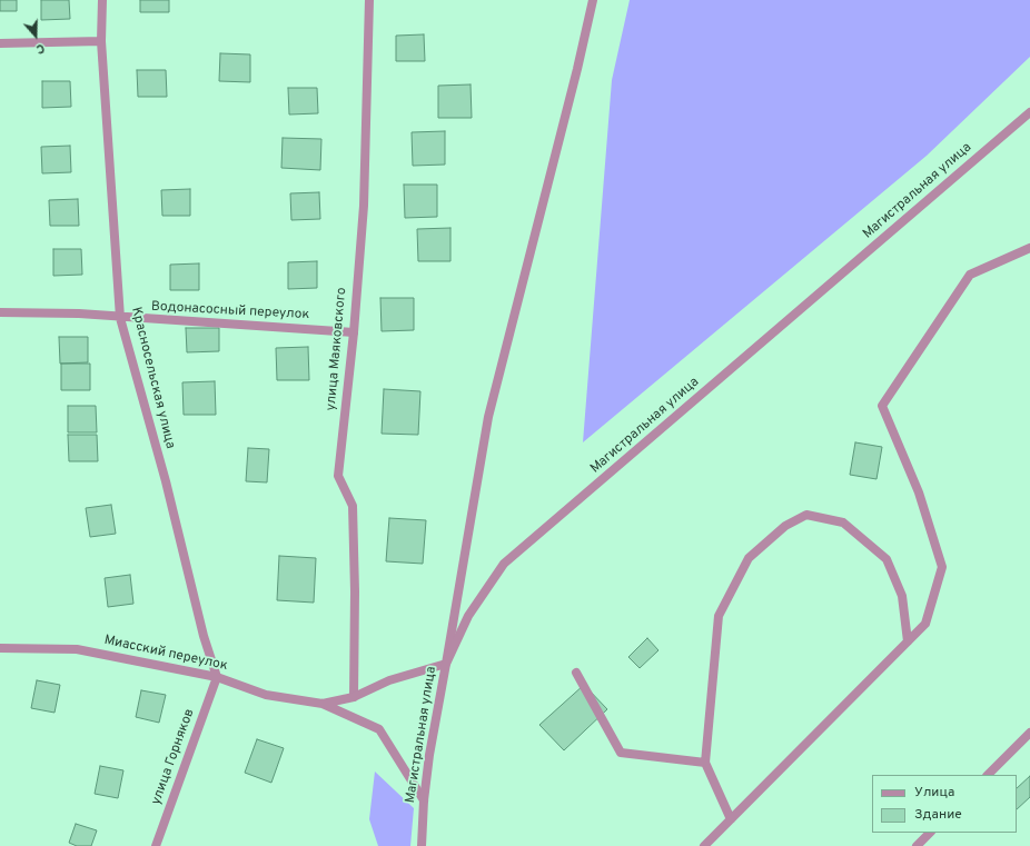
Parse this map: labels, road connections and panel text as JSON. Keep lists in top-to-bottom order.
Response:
{
  "streets": {
    "street": [
      "Магистральная улица",
      "Водонасосный переулок",
      "улица Маяковского",
      "Красносельская улица",
      "Миасский переулок",
      "улица Горняков"
    ]
  },
  "crossings": [
    ["Магистральная улица", "Миасский переулок"],
    ["Водонасосный переулок", "улица Маяковского"],
    ["Водонасосный переулок", "Красносельская улица"],
    ["улица Маяковского", "Миасский переулок"],
    ["Красносельская улица", "Миасский переулок"],
    ["Красносельская улица", "улица Горняков"],
    ["Миасский переулок", "улица Горняков"]
  ],
  "legend": ["Улица", "Здание"],
  "north": "bottom"
}
